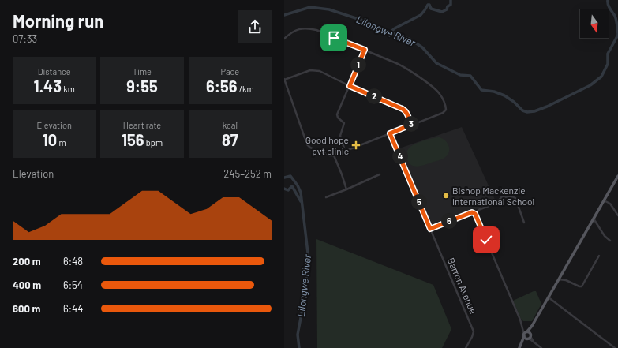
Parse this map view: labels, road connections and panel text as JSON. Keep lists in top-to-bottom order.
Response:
{
  "streets": {
    "street": ["Barron Avenue"]
  },
  "water": ["Lilongwe River"],
  "places": {
    "health": ["Good hope pvt clinic"],
    "other": ["Bishop Mackenzie International School"]
  },
  "north": "bottom",
  "page": {
    "heading": ["Morning run", "07:33"],
    "stats": [
      ["Distance", "1.43 km"],
      ["Time", "9:55"],
      ["Pace", "6:56 /km"],
      ["Elevation", "10 m"],
      ["Heart rate", "156 bpm"],
      ["kcal", "87"]
    ],
    "pins": [
      "1",
      "2",
      "3",
      "4",
      "5",
      "6"
    ],
    "chart": ["Elevation", "245–252 m"],
    "list": [
      {
        "name": "200 m",
        "note": "6:48"
      },
      {
        "name": "400 m",
        "note": "6:54"
      },
      {
        "name": "600 m",
        "note": "6:44"
      }
    ]
  }
}
